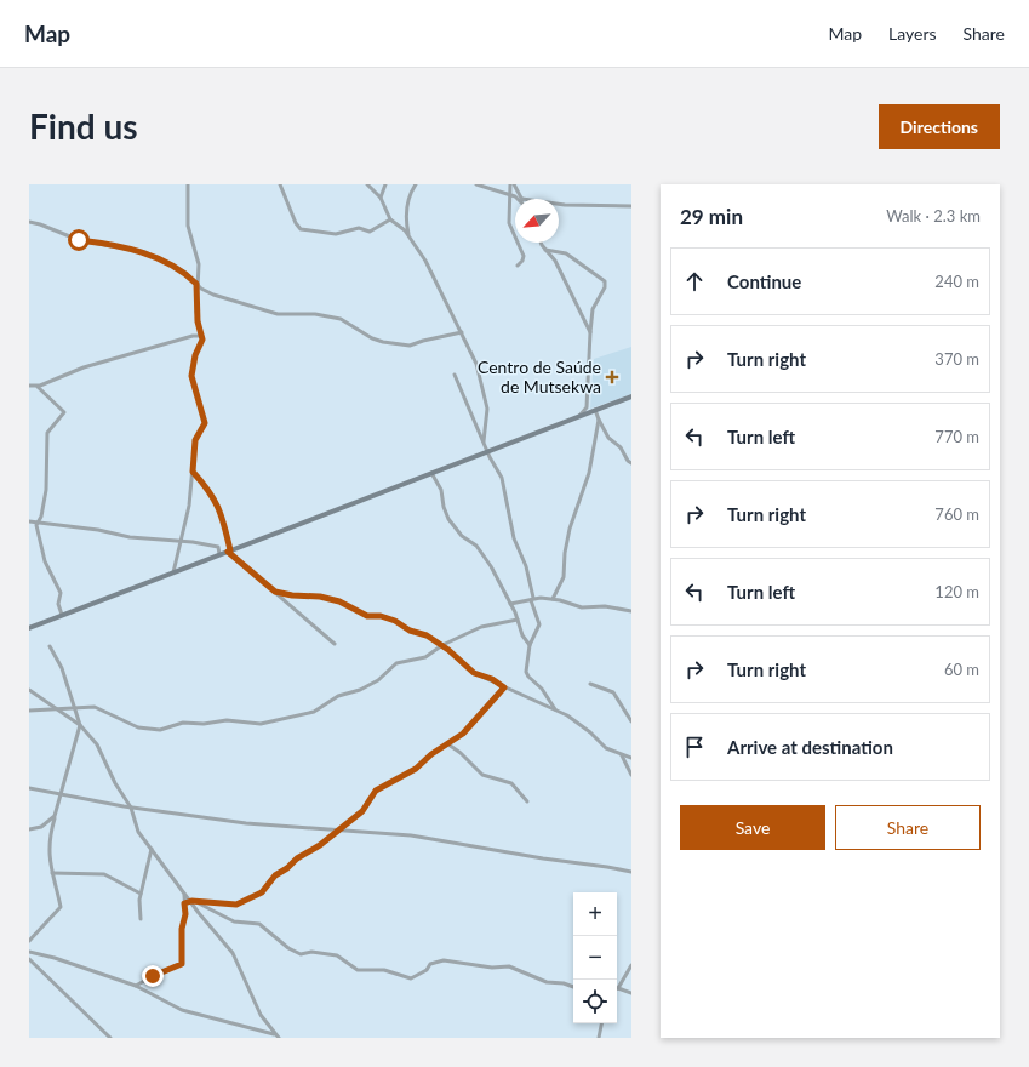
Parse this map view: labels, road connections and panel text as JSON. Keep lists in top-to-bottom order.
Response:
{
  "places": {
    "health": ["Centro de Saúde de Mutsekwa"]
  },
  "north": "bottom left",
  "page": {
    "header": "Map",
    "nav": ["Map", "Layers", "Share"],
    "buttons": [
      "Directions",
      ["Save", "Share"]
    ],
    "title": "Find us",
    "heading": ["29 min", "Walk · 2.3 km"],
    "list": [
      ["Continue", "240 m"],
      ["Turn right", "370 m"],
      ["Turn left", "770 m"],
      ["Turn right", "760 m"],
      ["Turn left", "120 m"],
      ["Turn right", "60 m"],
      "Arrive at destination"
    ],
    "map_buttons": ["+", "−"]
  }
}
